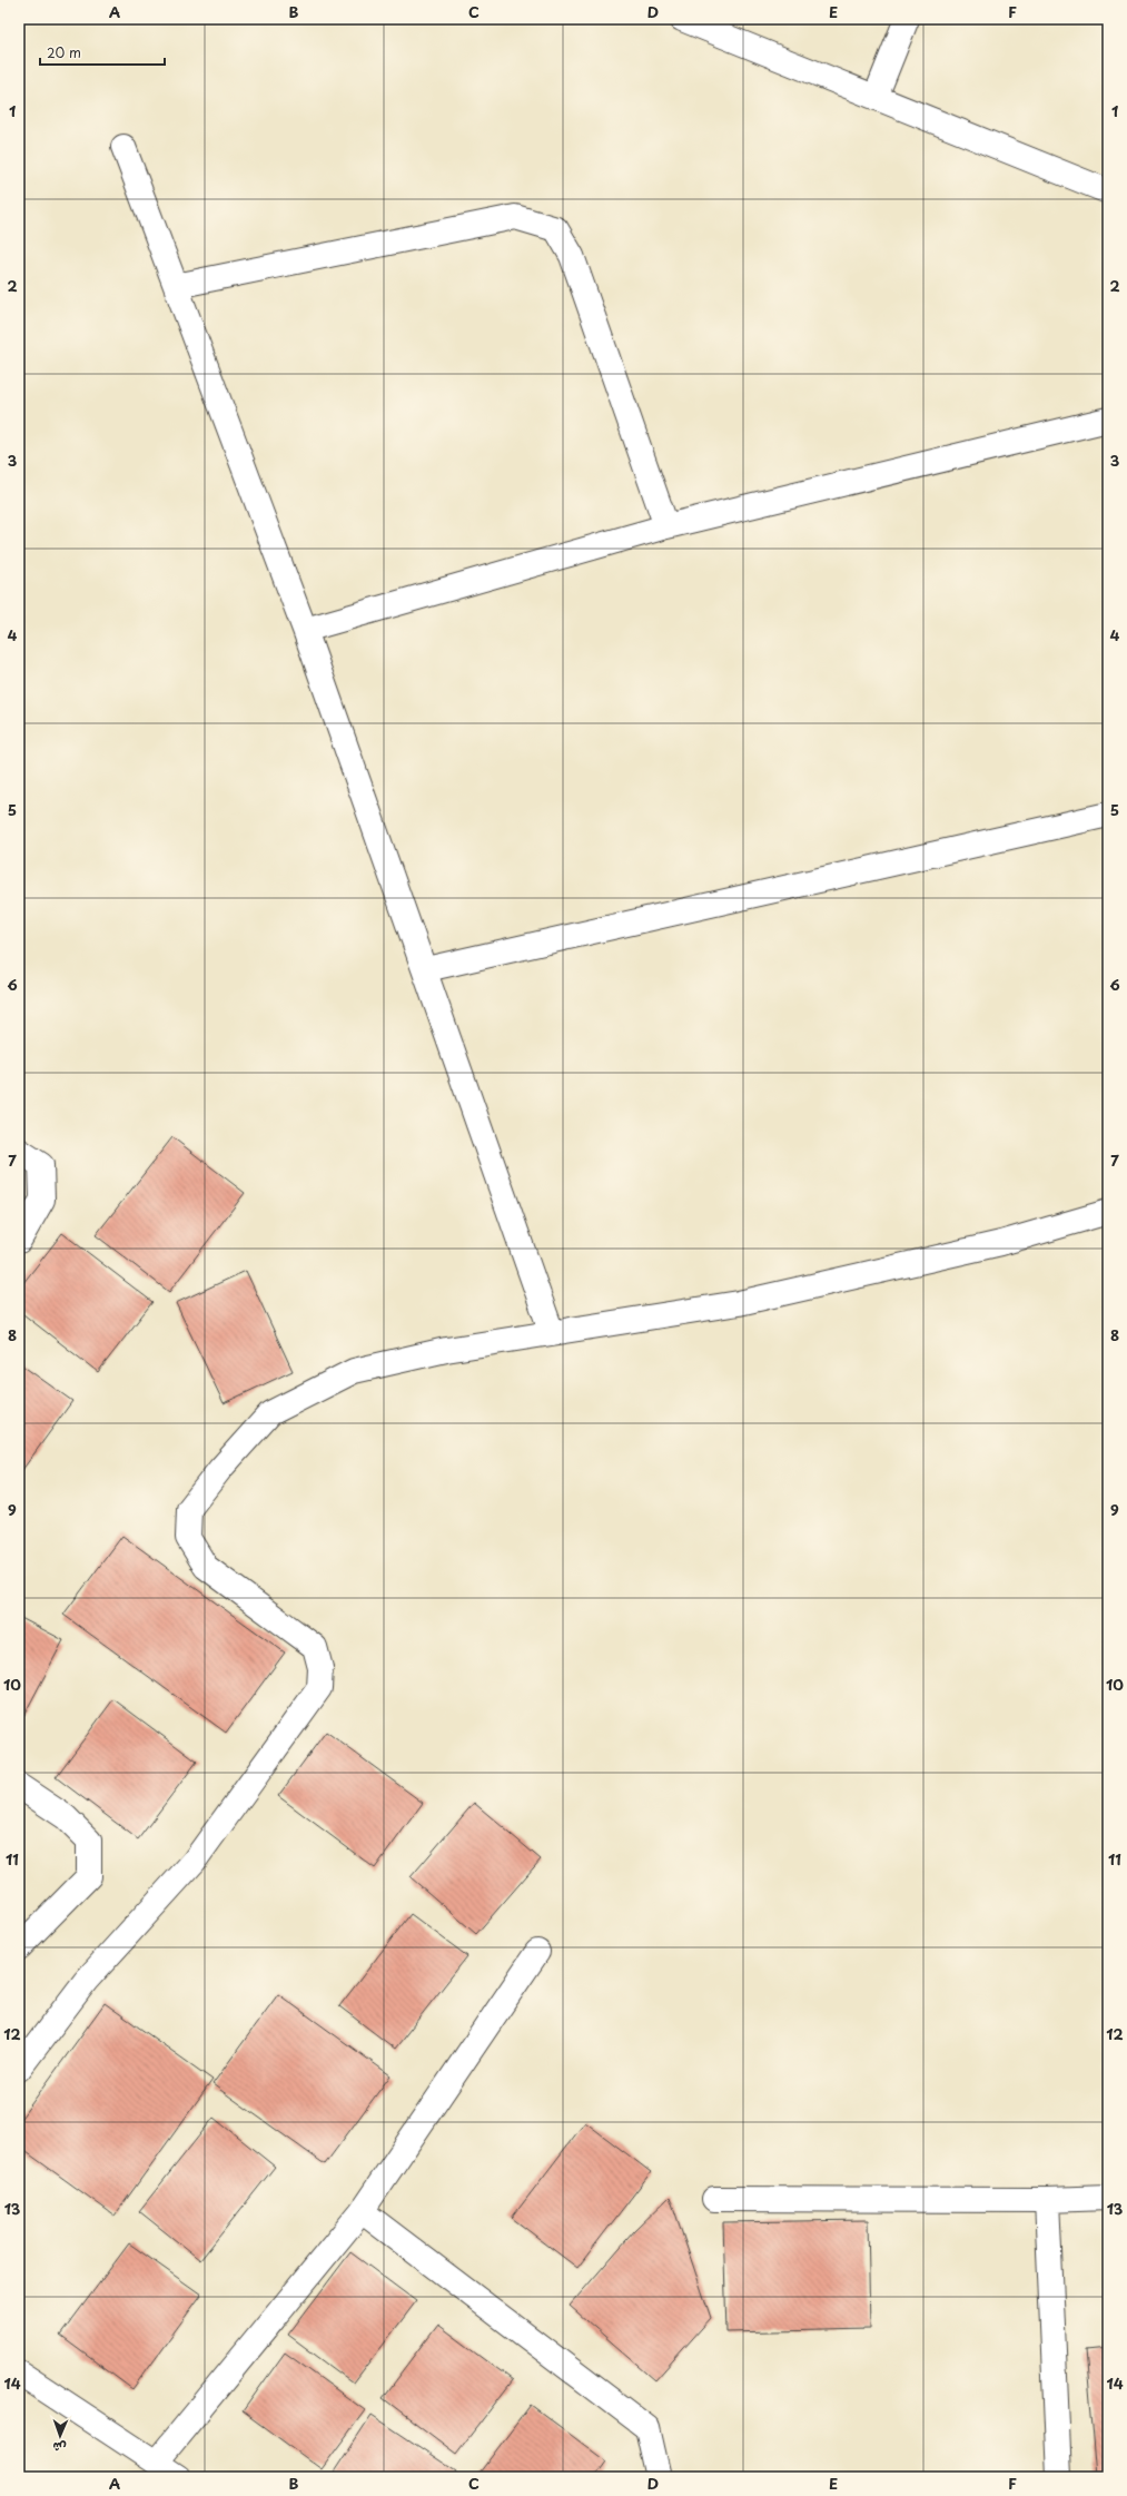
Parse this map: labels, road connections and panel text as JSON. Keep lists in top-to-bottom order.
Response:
{
  "scale_bar": "20 m",
  "north": "bottom",
  "grid": {
    "columns": [
      "A",
      "B",
      "C",
      "D",
      "E",
      "F"
    ],
    "rows": [
      "1",
      "2",
      "3",
      "4",
      "5",
      "6",
      "7",
      "8",
      "9",
      "10",
      "11",
      "12",
      "13",
      "14"
    ]
  }
}
